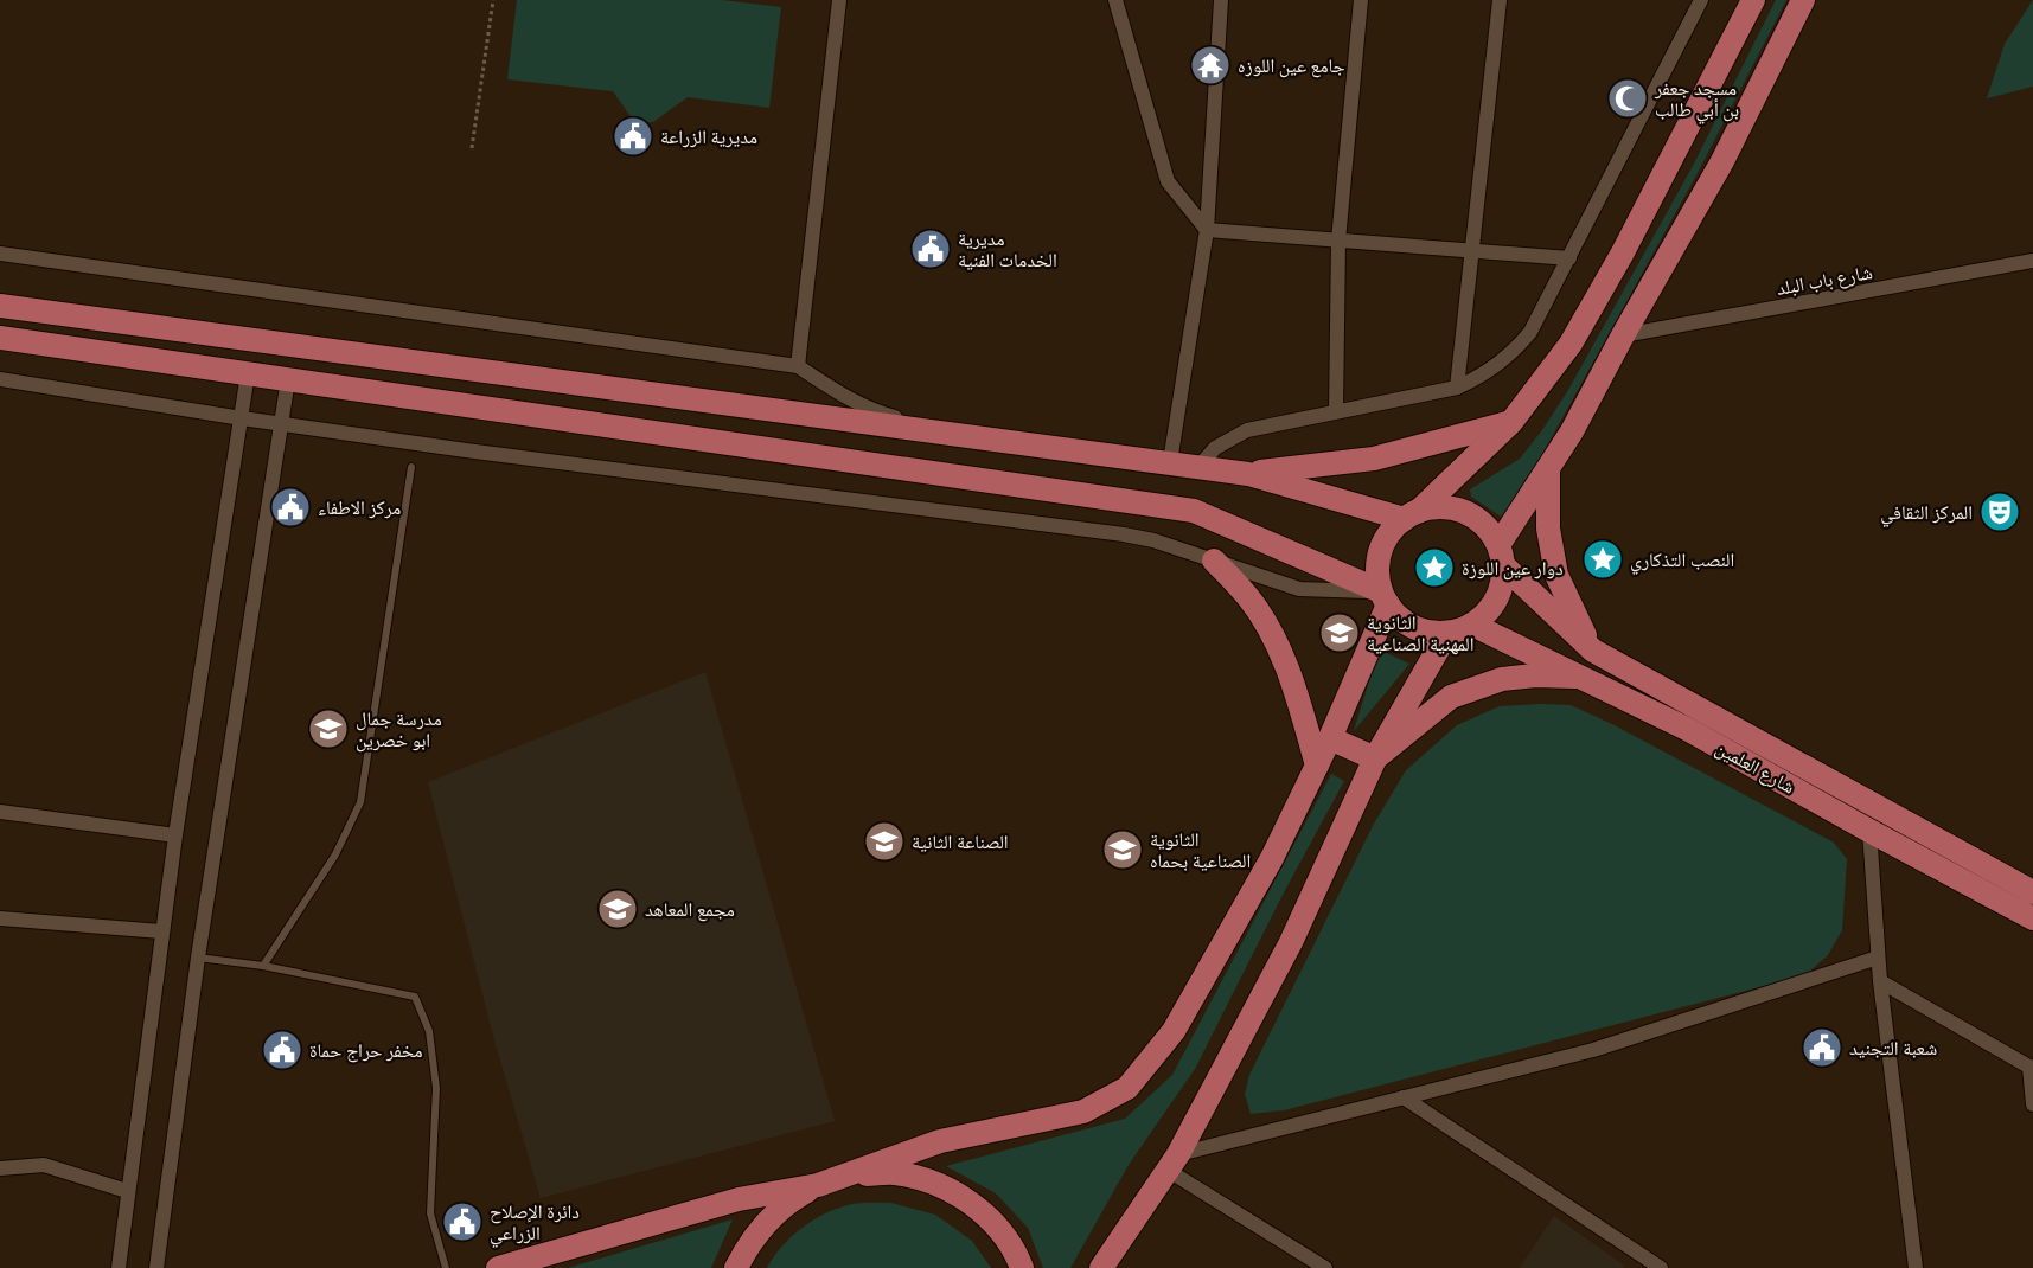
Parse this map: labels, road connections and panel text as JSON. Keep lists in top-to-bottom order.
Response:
{
  "streets": {
    "main road": ["شارع العلمين"],
    "street": ["شارع باب البلد"]
  },
  "places": {
    "temple": ["جامع عين اللوزه"],
    "mosque": ["مسجد جعفر بن أبي طالب"],
    "public building": [
      "مديرية الزراعة",
      "مديرية الخدمات الفنية",
      "مركز الاطفاء",
      "شعبة التجنيد",
      "مخفر حراج حماة",
      "دائرة الإصلاح الزراعي"
    ],
    "theatre": ["المركز الثقافي"],
    "place": ["النصب التذكاري", "دوار عين اللوزة"],
    "school or university": [
      "الثانوية المهنية الصناعية",
      "مدرسة جمال ابو خصرين",
      "الصناعة الثانية",
      "الثانوية الصناعية بحماه",
      "مجمع المعاهد"
    ]
  }
}
